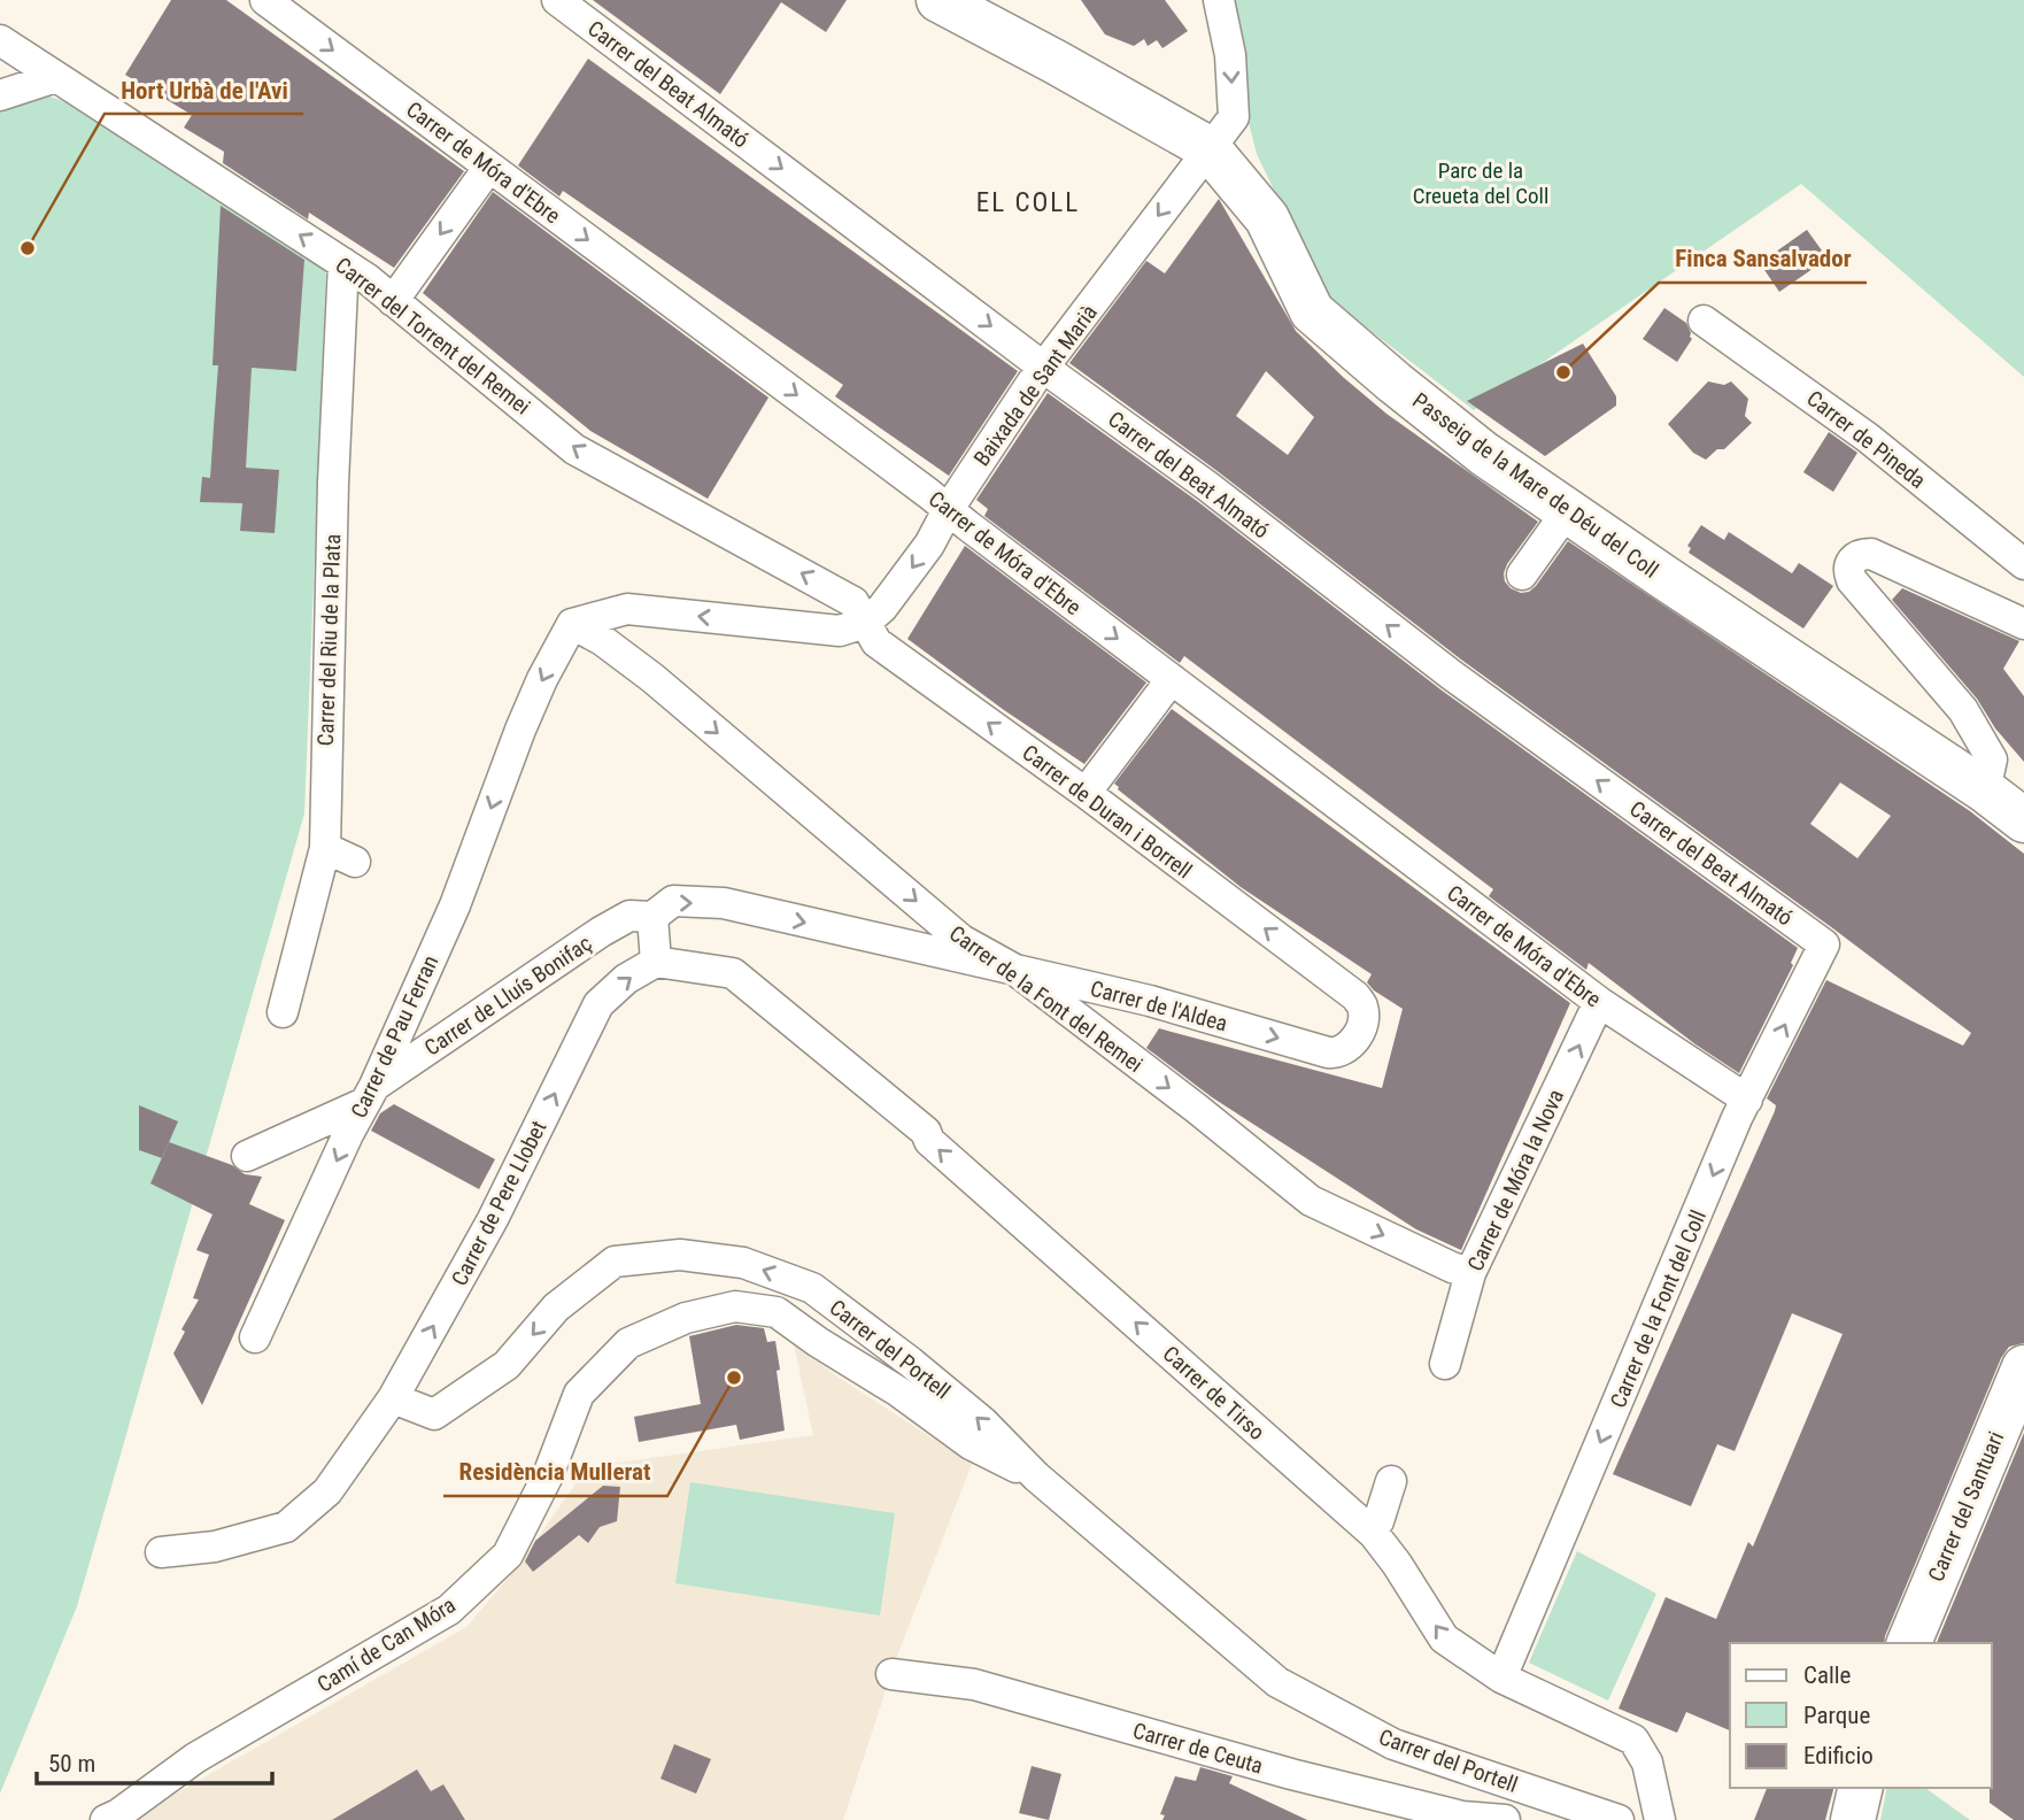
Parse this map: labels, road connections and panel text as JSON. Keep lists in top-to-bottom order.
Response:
{
  "streets": {
    "street": [
      "Carrer del Beat Almató",
      "Carrer de Móra d'Ebre",
      "Carrer del Torrent del Remei",
      "Baixada de Sant Marià",
      "Carrer de Pineda",
      "Passeig de la Mare de Déu del Coll",
      "Carrer del Riu de la Plata",
      "Carrer de Duran i Borrell",
      "Carrer de Lluís Bonifaç",
      "Carrer de la Font del Remei",
      "Carrer de l'Aldea",
      "Carrer de Pau Ferran",
      "Carrer de Móra la Nova",
      "Carrer de Pere Llobet",
      "Carrer de la Font del Coll",
      "Carrer del Portell",
      "Carrer de Tirso",
      "Carrer del Santuari",
      "Camí de Can Móra",
      "Carrer de Ceuta"
    ]
  },
  "crossings": [
    ["Carrer del Beat Almató", "Baixada de Sant Marià"],
    ["Carrer del Beat Almató", "Carrer de la Font del Coll"],
    ["Carrer de Móra d'Ebre", "Baixada de Sant Marià"],
    ["Carrer de Móra d'Ebre", "Carrer de Móra la Nova"],
    ["Carrer de Móra d'Ebre", "Carrer de la Font del Coll"],
    ["Carrer del Torrent del Remei", "Baixada de Sant Marià"],
    ["Carrer del Torrent del Remei", "Carrer del Riu de la Plata"],
    ["Carrer del Torrent del Remei", "Carrer de Duran i Borrell"],
    ["Baixada de Sant Marià", "Passeig de la Mare de Déu del Coll"],
    ["Baixada de Sant Marià", "Carrer de Duran i Borrell"],
    ["Carrer de Duran i Borrell", "Carrer de l'Aldea"],
    ["Carrer de Lluís Bonifaç", "Carrer de l'Aldea"],
    ["Carrer de Lluís Bonifaç", "Carrer de Pau Ferran"],
    ["Carrer de la Font del Remei", "Carrer de l'Aldea"],
    ["Carrer de la Font del Remei", "Carrer de Pau Ferran"],
    ["Carrer de la Font del Remei", "Carrer de Móra la Nova"],
    ["Carrer de Pere Llobet", "Carrer del Portell"],
    ["Carrer de Pere Llobet", "Carrer de Tirso"],
    ["Carrer de la Font del Coll", "Carrer de Tirso"],
    ["Carrer del Portell", "Camí de Can Móra"]
  ],
  "one_way": [
    "Carrer de Móra d'Ebre",
    "Carrer del Torrent del Remei",
    "Baixada de Sant Marià",
    "Carrer de Duran i Borrell",
    "Carrer de la Font del Remei",
    "Carrer de l'Aldea",
    "Carrer de Pau Ferran",
    "Carrer de Móra la Nova",
    "Carrer de Pere Llobet",
    "Carrer del Portell",
    "Carrer de Tirso"
  ],
  "districts": ["EL COLL"],
  "parks": ["Parc de la Creueta del Coll"],
  "places": ["Hort Urbà de l'Avi", "Finca Sansalvador", "Residència Mullerat"],
  "legend": ["Calle", "Parque", "Edificio"],
  "scale_bar": "50 m"
}
